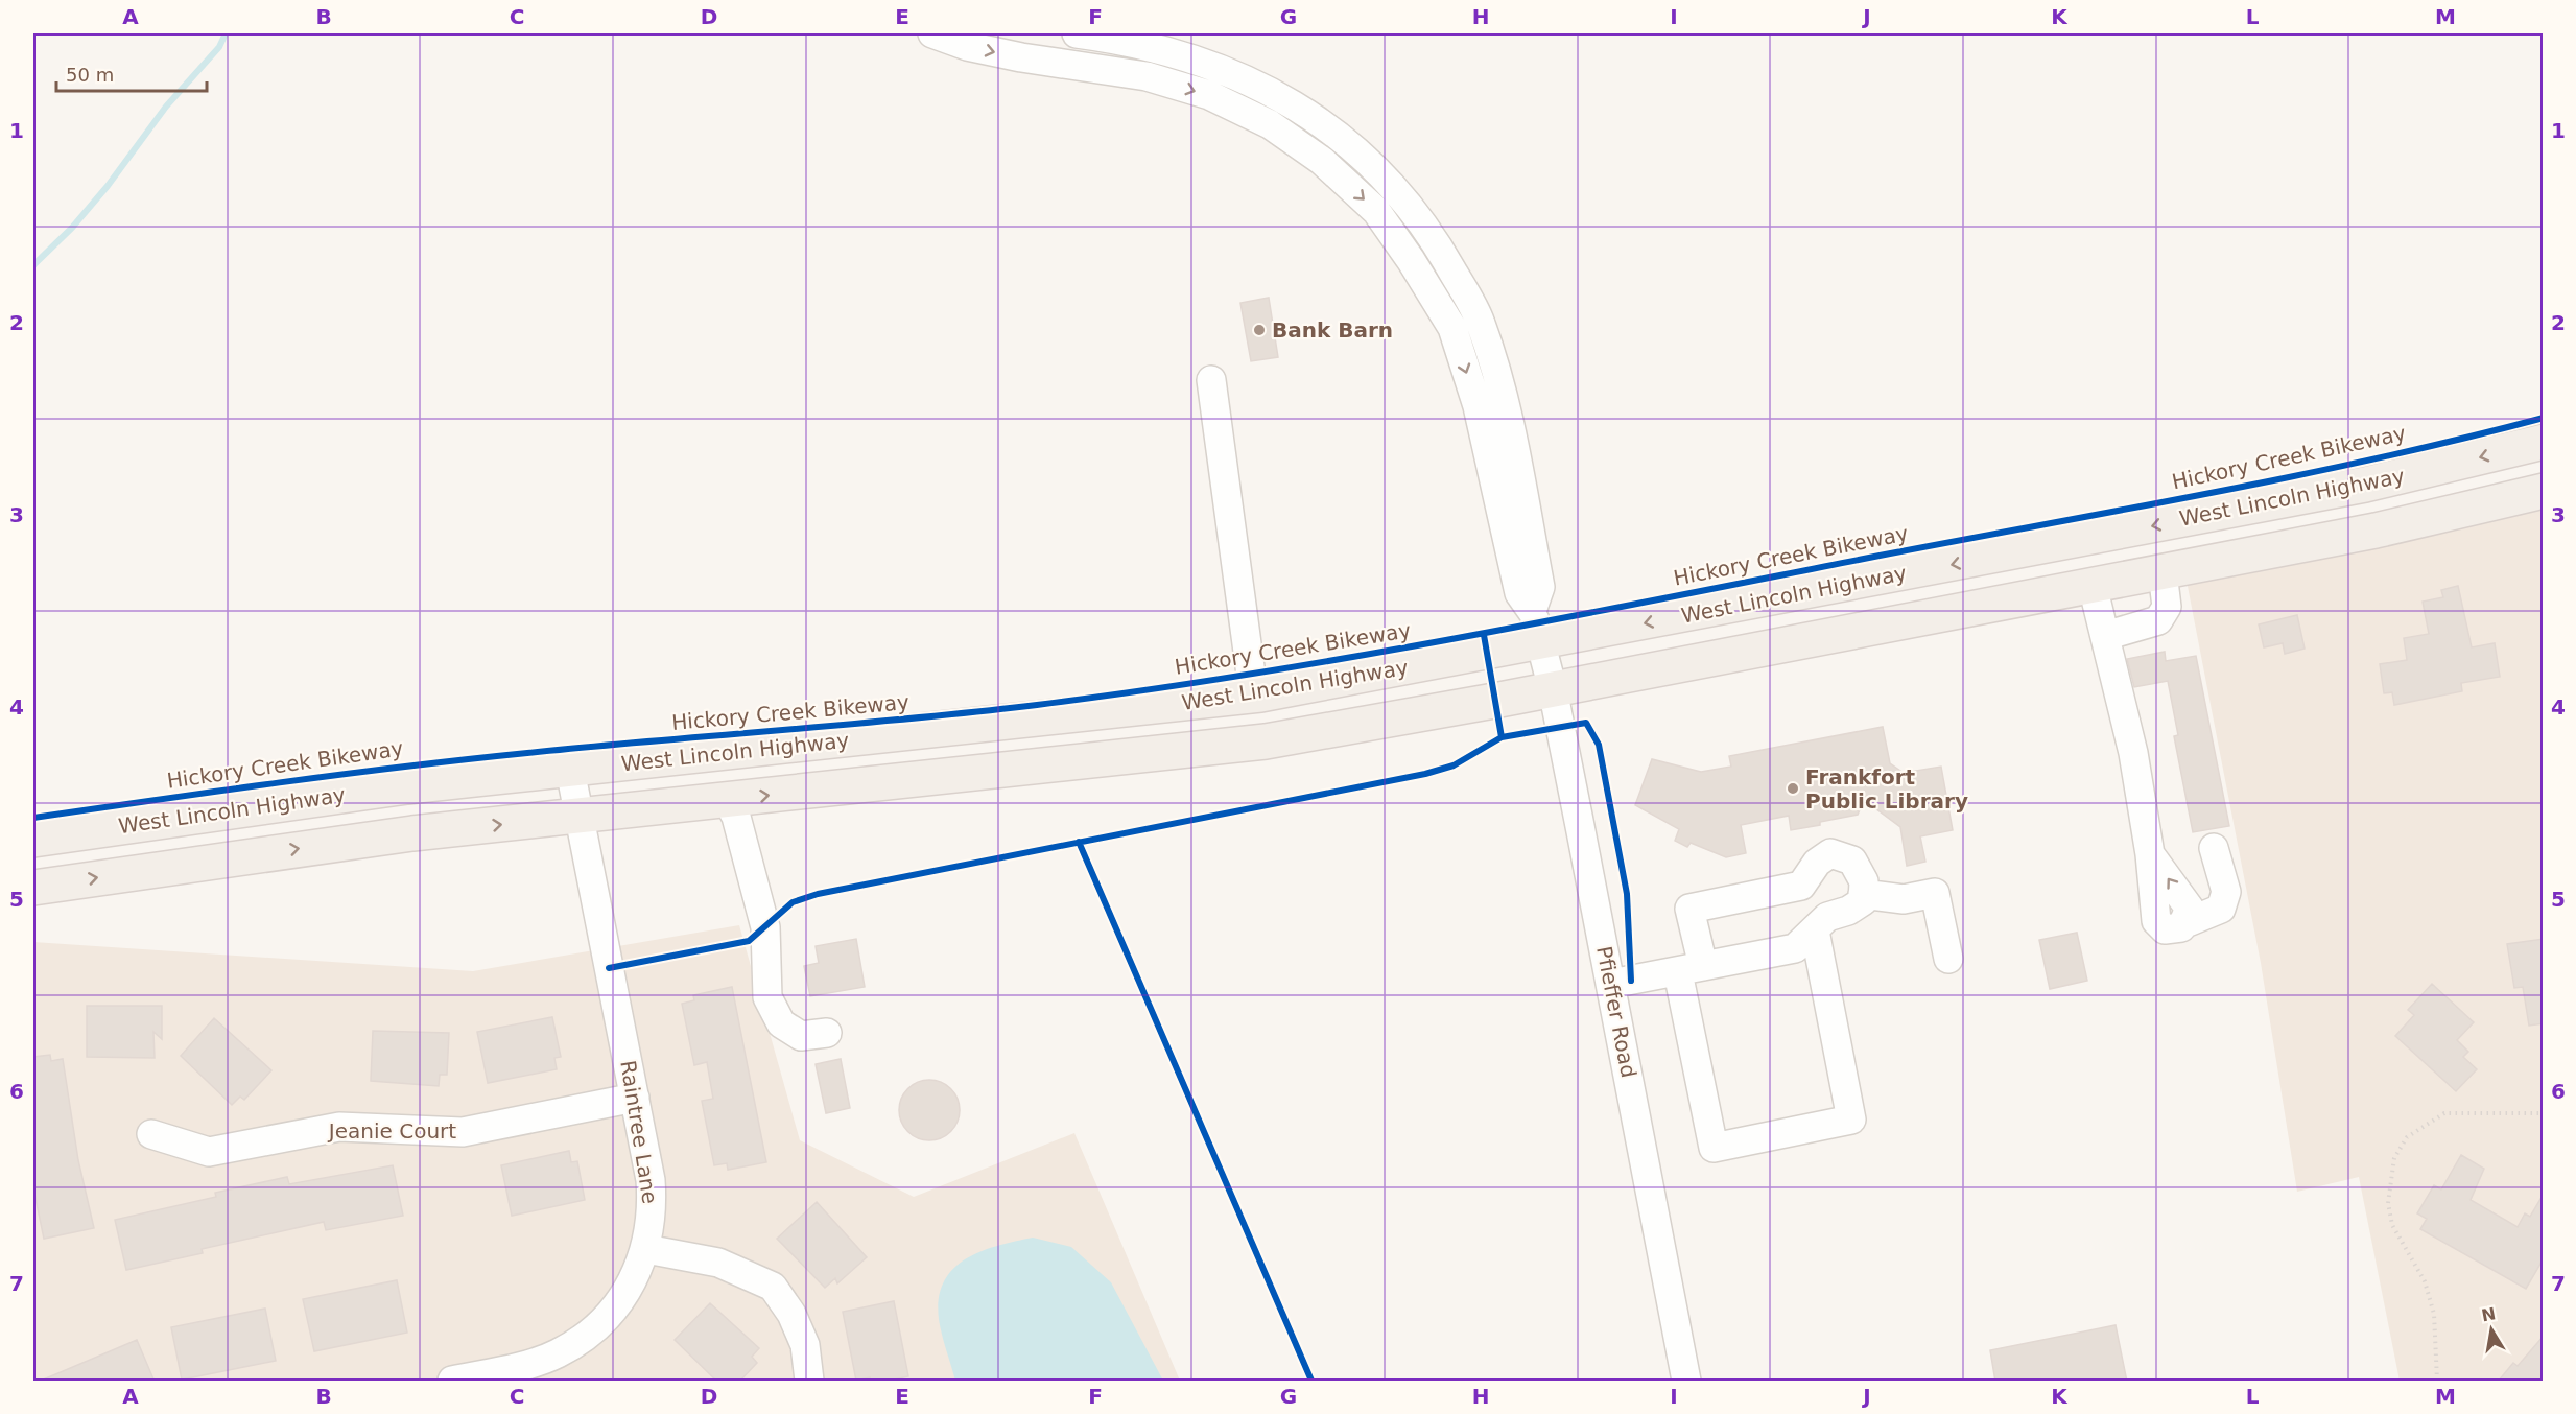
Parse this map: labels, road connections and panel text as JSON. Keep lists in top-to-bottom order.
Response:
{
  "streets": {
    "main road": ["West Lincoln Highway"],
    "street": ["Pfieffer Road", "Jeanie Court", "Raintree Lane"],
    "cycle path": ["Hickory Creek Bikeway"]
  },
  "crossings": [
    ["West Lincoln Highway", "Pfieffer Road"],
    ["West Lincoln Highway", "Raintree Lane"],
    ["Jeanie Court", "Raintree Lane"]
  ],
  "one_way": ["Pfieffer Road"],
  "places": ["Bank Barn", "Frankfort Public Library"],
  "scale_bar": "50 m",
  "north": "top",
  "grid": {
    "columns": [
      "A",
      "B",
      "C",
      "D",
      "E",
      "F",
      "G",
      "H",
      "I",
      "J",
      "K",
      "L",
      "M"
    ],
    "rows": [
      "1",
      "2",
      "3",
      "4",
      "5",
      "6",
      "7"
    ]
  }
}
